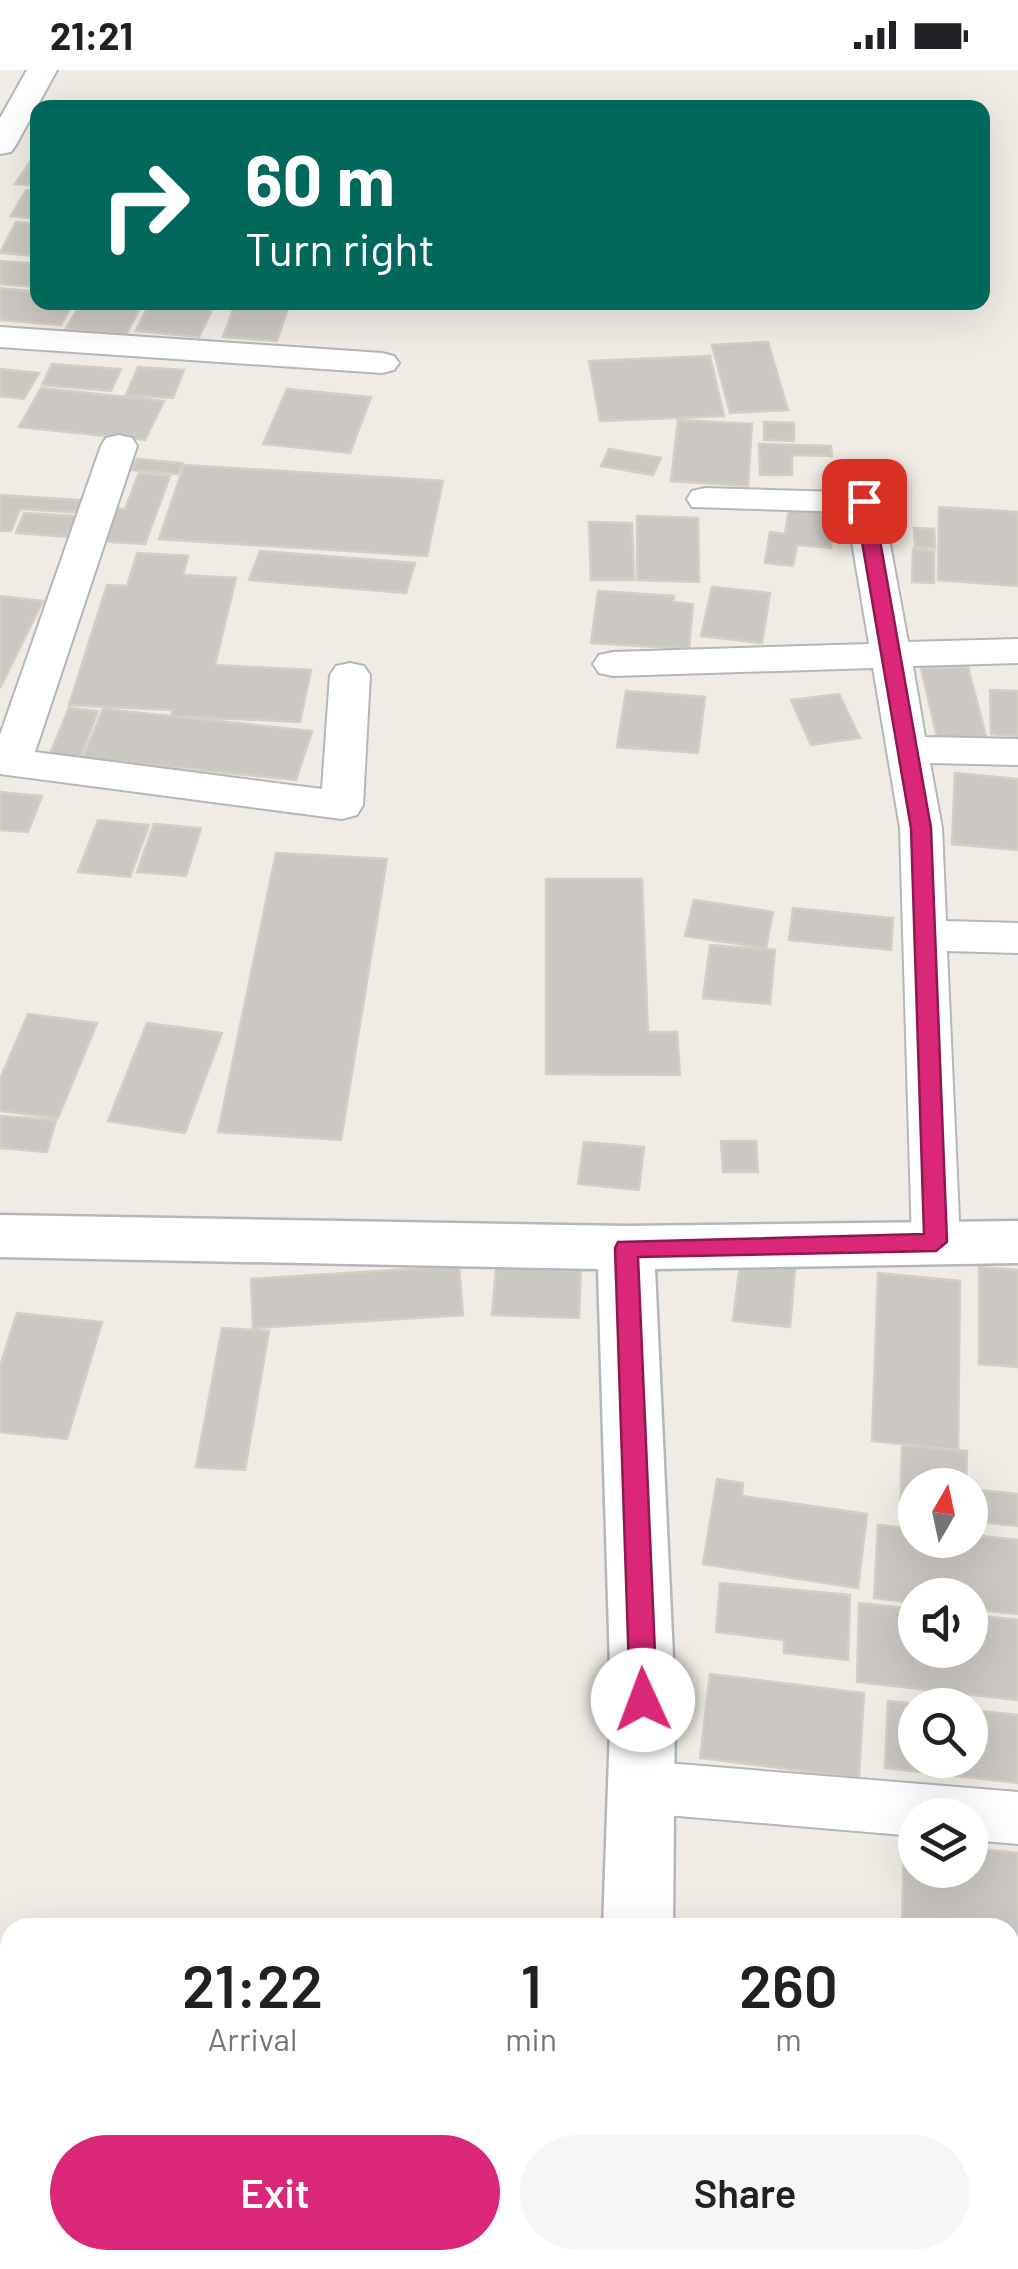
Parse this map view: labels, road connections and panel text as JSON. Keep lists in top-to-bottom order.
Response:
{
  "north": "top",
  "page": {
    "status": "21:21",
    "turn": ["60 m", "Turn right"],
    "eta": [
      "21:22",
      "Arrival",
      "1",
      "min",
      "260",
      "m"
    ],
    "buttons": ["Exit", "Share"]
  }
}
